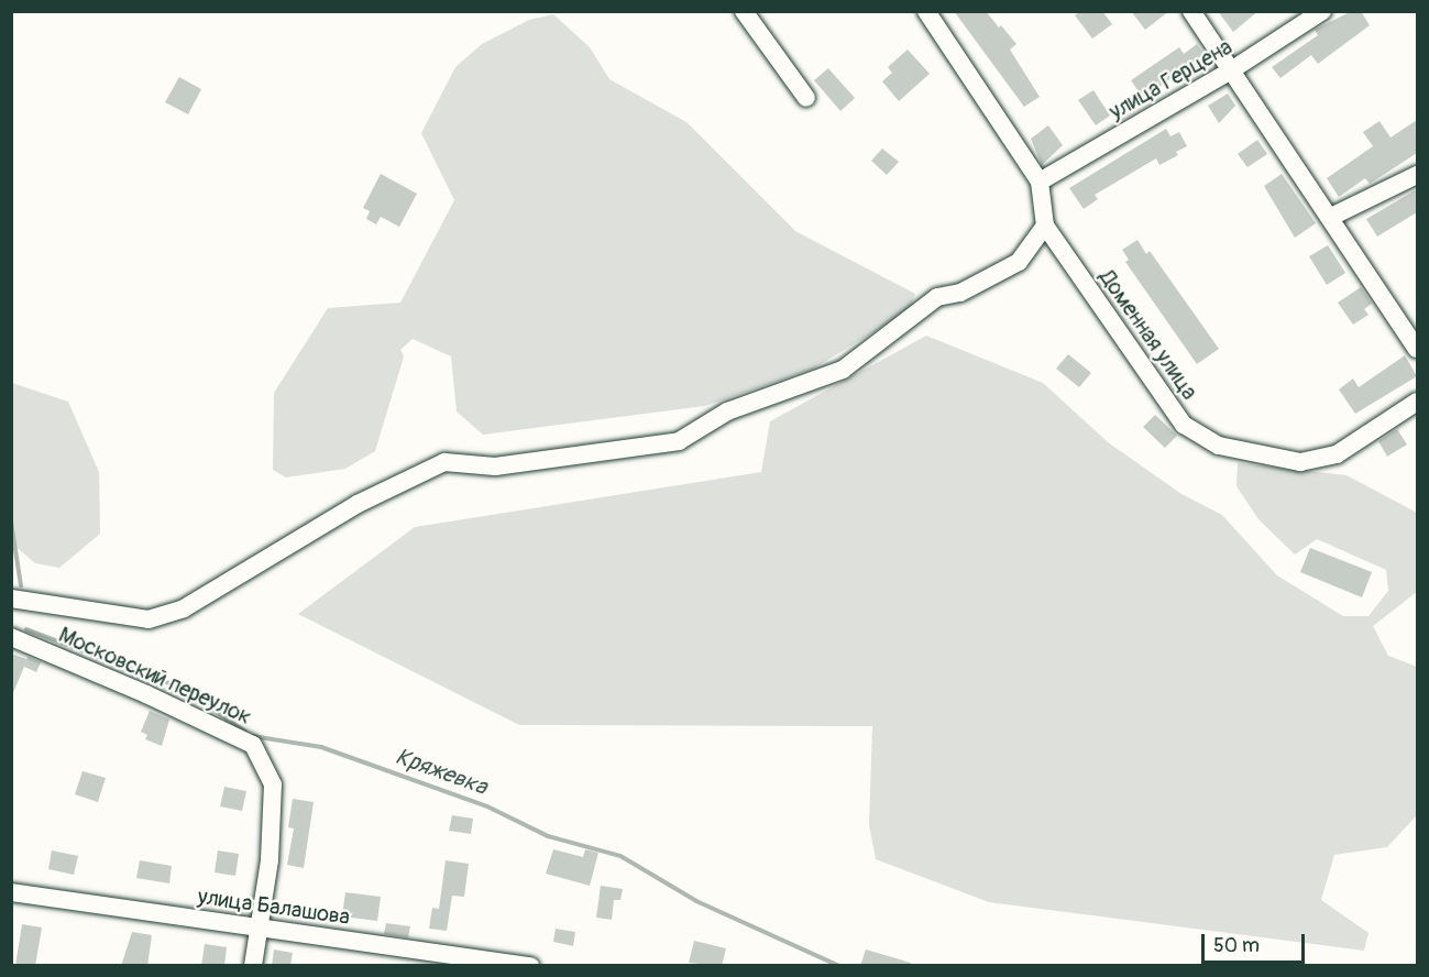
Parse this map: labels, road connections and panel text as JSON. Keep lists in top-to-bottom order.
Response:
{
  "streets": {
    "street": [
      "улица Герцена",
      "Доменная улица",
      "Московский переулок",
      "улица Балашова"
    ]
  },
  "crossings": [
    ["улица Герцена", "Доменная улица"],
    ["Московский переулок", "улица Балашова"]
  ],
  "water": ["Кряжевка"],
  "scale_bar": "50 m"
}
